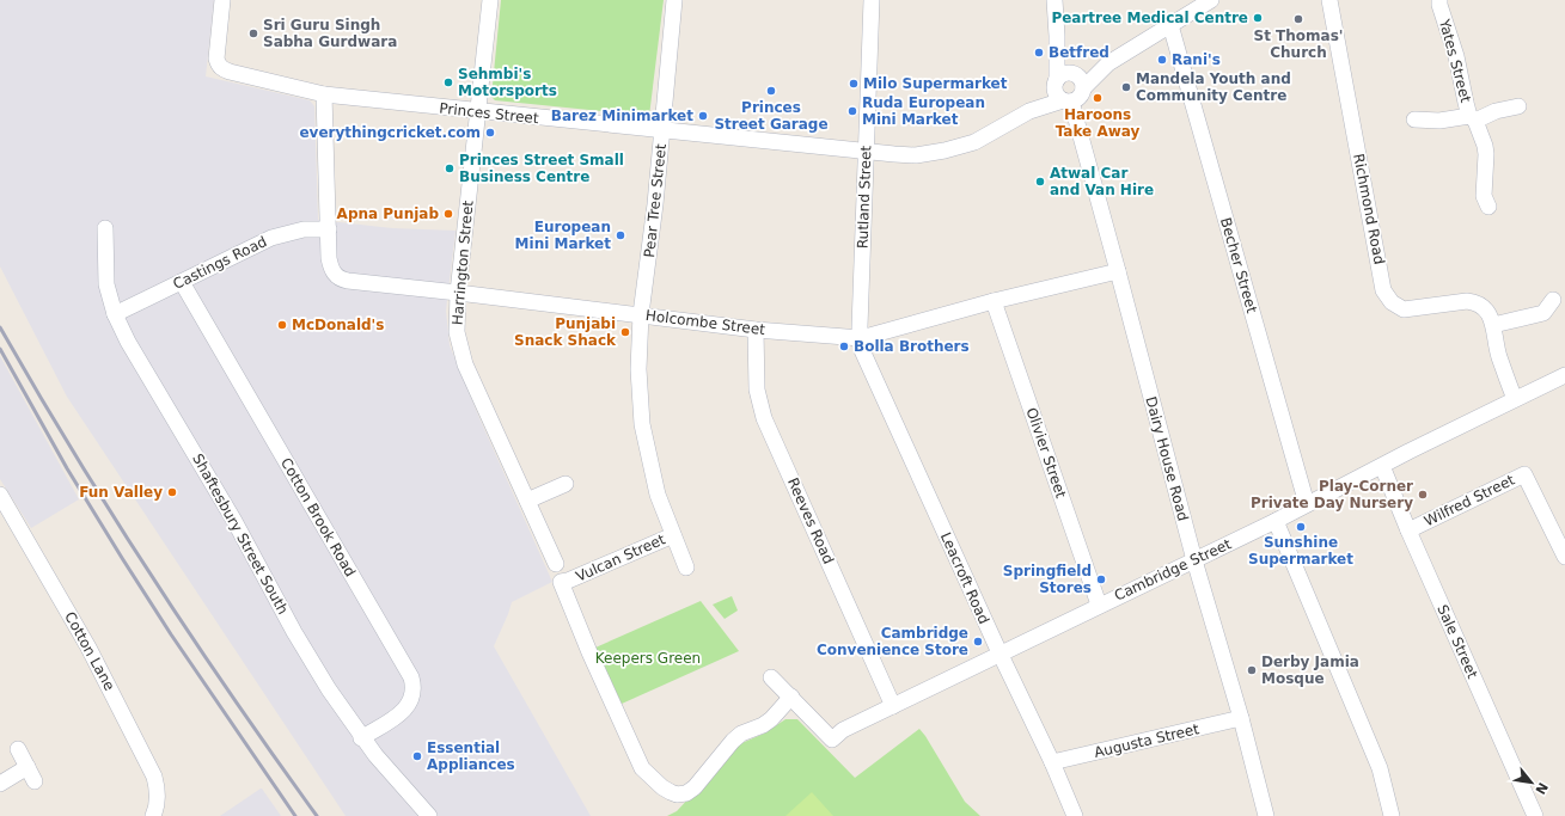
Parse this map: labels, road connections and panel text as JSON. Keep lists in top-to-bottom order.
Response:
{
  "streets": {
    "street": [
      "Yates Street",
      "Princes Street",
      "Rutland Street",
      "Pear Tree Street",
      "Richmond Road",
      "Castings Road",
      "Harrington Street",
      "Becher Street",
      "Holcombe Street",
      "Olivier Street",
      "Dairy House Road",
      "Wilfred Street",
      "Cotton Brook Road",
      "Reeves Road",
      "Shaftesbury Street South",
      "Vulcan Street",
      "Cambridge Street",
      "Leacroft Road",
      "Sale Street",
      "Cotton Lane",
      "Augusta Street"
    ]
  },
  "crossings": [
    ["Princes Street", "Rutland Street"],
    ["Princes Street", "Pear Tree Street"],
    ["Princes Street", "Harrington Street"],
    ["Princes Street", "Holcombe Street"],
    ["Princes Street", "Dairy House Road"],
    ["Rutland Street", "Holcombe Street"],
    ["Rutland Street", "Leacroft Road"],
    ["Pear Tree Street", "Holcombe Street"],
    ["Pear Tree Street", "Vulcan Street"],
    ["Richmond Road", "Cambridge Street"],
    ["Castings Road", "Holcombe Street"],
    ["Castings Road", "Cotton Brook Road"],
    ["Castings Road", "Shaftesbury Street South"],
    ["Harrington Street", "Holcombe Street"],
    ["Becher Street", "Cambridge Street"],
    ["Holcombe Street", "Olivier Street"],
    ["Holcombe Street", "Dairy House Road"],
    ["Holcombe Street", "Reeves Road"],
    ["Holcombe Street", "Leacroft Road"],
    ["Olivier Street", "Cambridge Street"],
    ["Dairy House Road", "Cambridge Street"],
    ["Dairy House Road", "Augusta Street"],
    ["Wilfred Street", "Sale Street"],
    ["Cotton Brook Road", "Shaftesbury Street South"],
    ["Reeves Road", "Cambridge Street"],
    ["Vulcan Street", "Cambridge Street"],
    ["Cambridge Street", "Leacroft Road"],
    ["Cambridge Street", "Sale Street"],
    ["Leacroft Road", "Augusta Street"]
  ],
  "parks": ["Keepers Green"],
  "places": [
    "Peartree Medical Centre",
    "St Thomas' Church",
    "Sri Guru Singh Sabha Gurdwara",
    "Betfred",
    "Rani's",
    "Sehmbi's Motorsports",
    "Milo Supermarket",
    "Mandela Youth and Community Centre",
    "Princes Street Garage",
    "Haroons Take Away",
    "Ruda European Mini Market",
    "Barez Minimarket",
    "everythingcricket.com",
    "Princes Street Small Business Centre",
    "Atwal Car and Van Hire",
    "Apna Punjab",
    "European Mini Market",
    "McDonald's",
    "Punjabi Snack Shack",
    "Bolla Brothers",
    "Fun Valley",
    "Play-Corner Private Day Nursery",
    "Sunshine Supermarket",
    "Springfield Stores",
    "Cambridge Convenience Store",
    "Derby Jamia Mosque",
    "Essential Appliances"
  ],
  "north": "bottom right"
}
